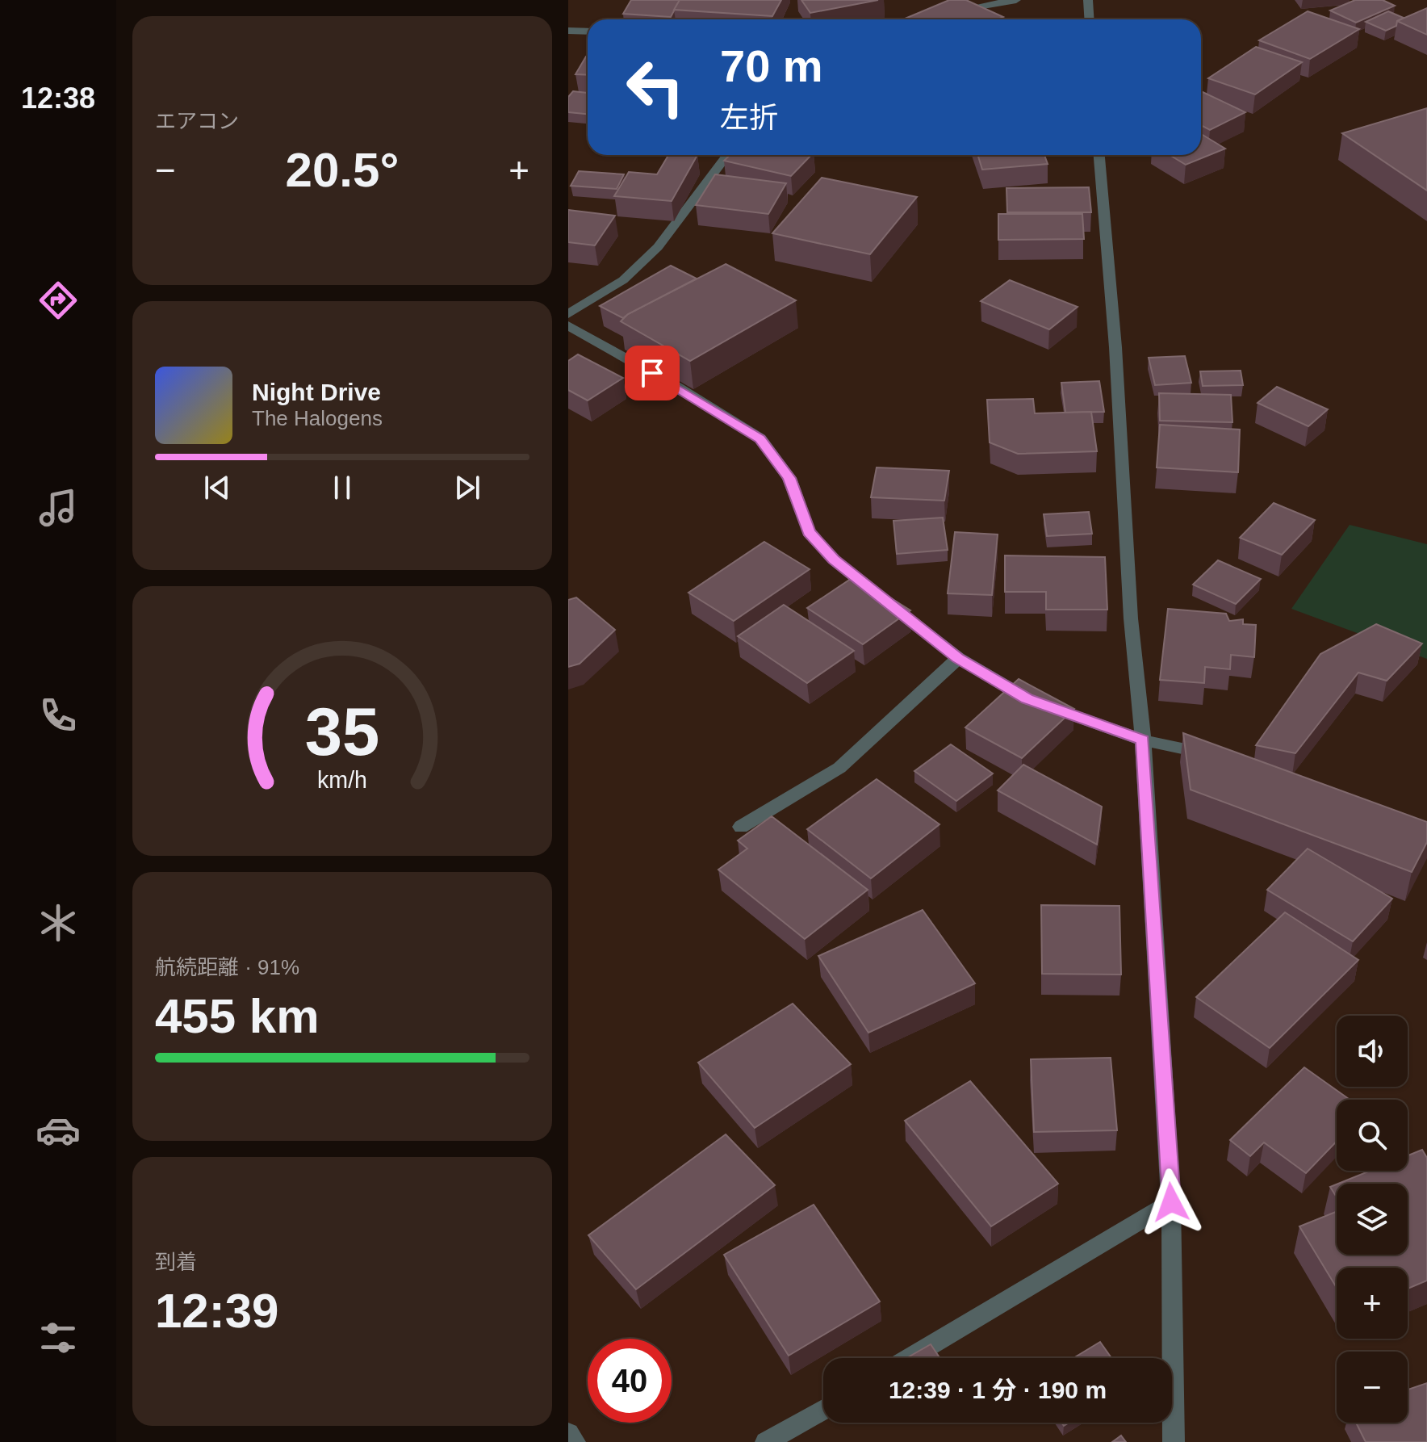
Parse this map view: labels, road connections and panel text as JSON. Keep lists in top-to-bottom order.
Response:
{
  "page": {
    "tabs": "12:38",
    "tile": [
      "エアコン",
      ["航続距離 · 91%", "455 km"],
      ["到着", "12:39"]
    ],
    "turn": ["70 m", "左折"],
    "heat": ["−", "20.5°", "+"],
    "song": ["Night Drive", "The Halogens"],
    "map_buttons": ["+", "−"],
    "limit": "40",
    "trip": "12:39 · 1 分 · 190 m",
    "gauge": ["35", "km/h"]
  }
}
